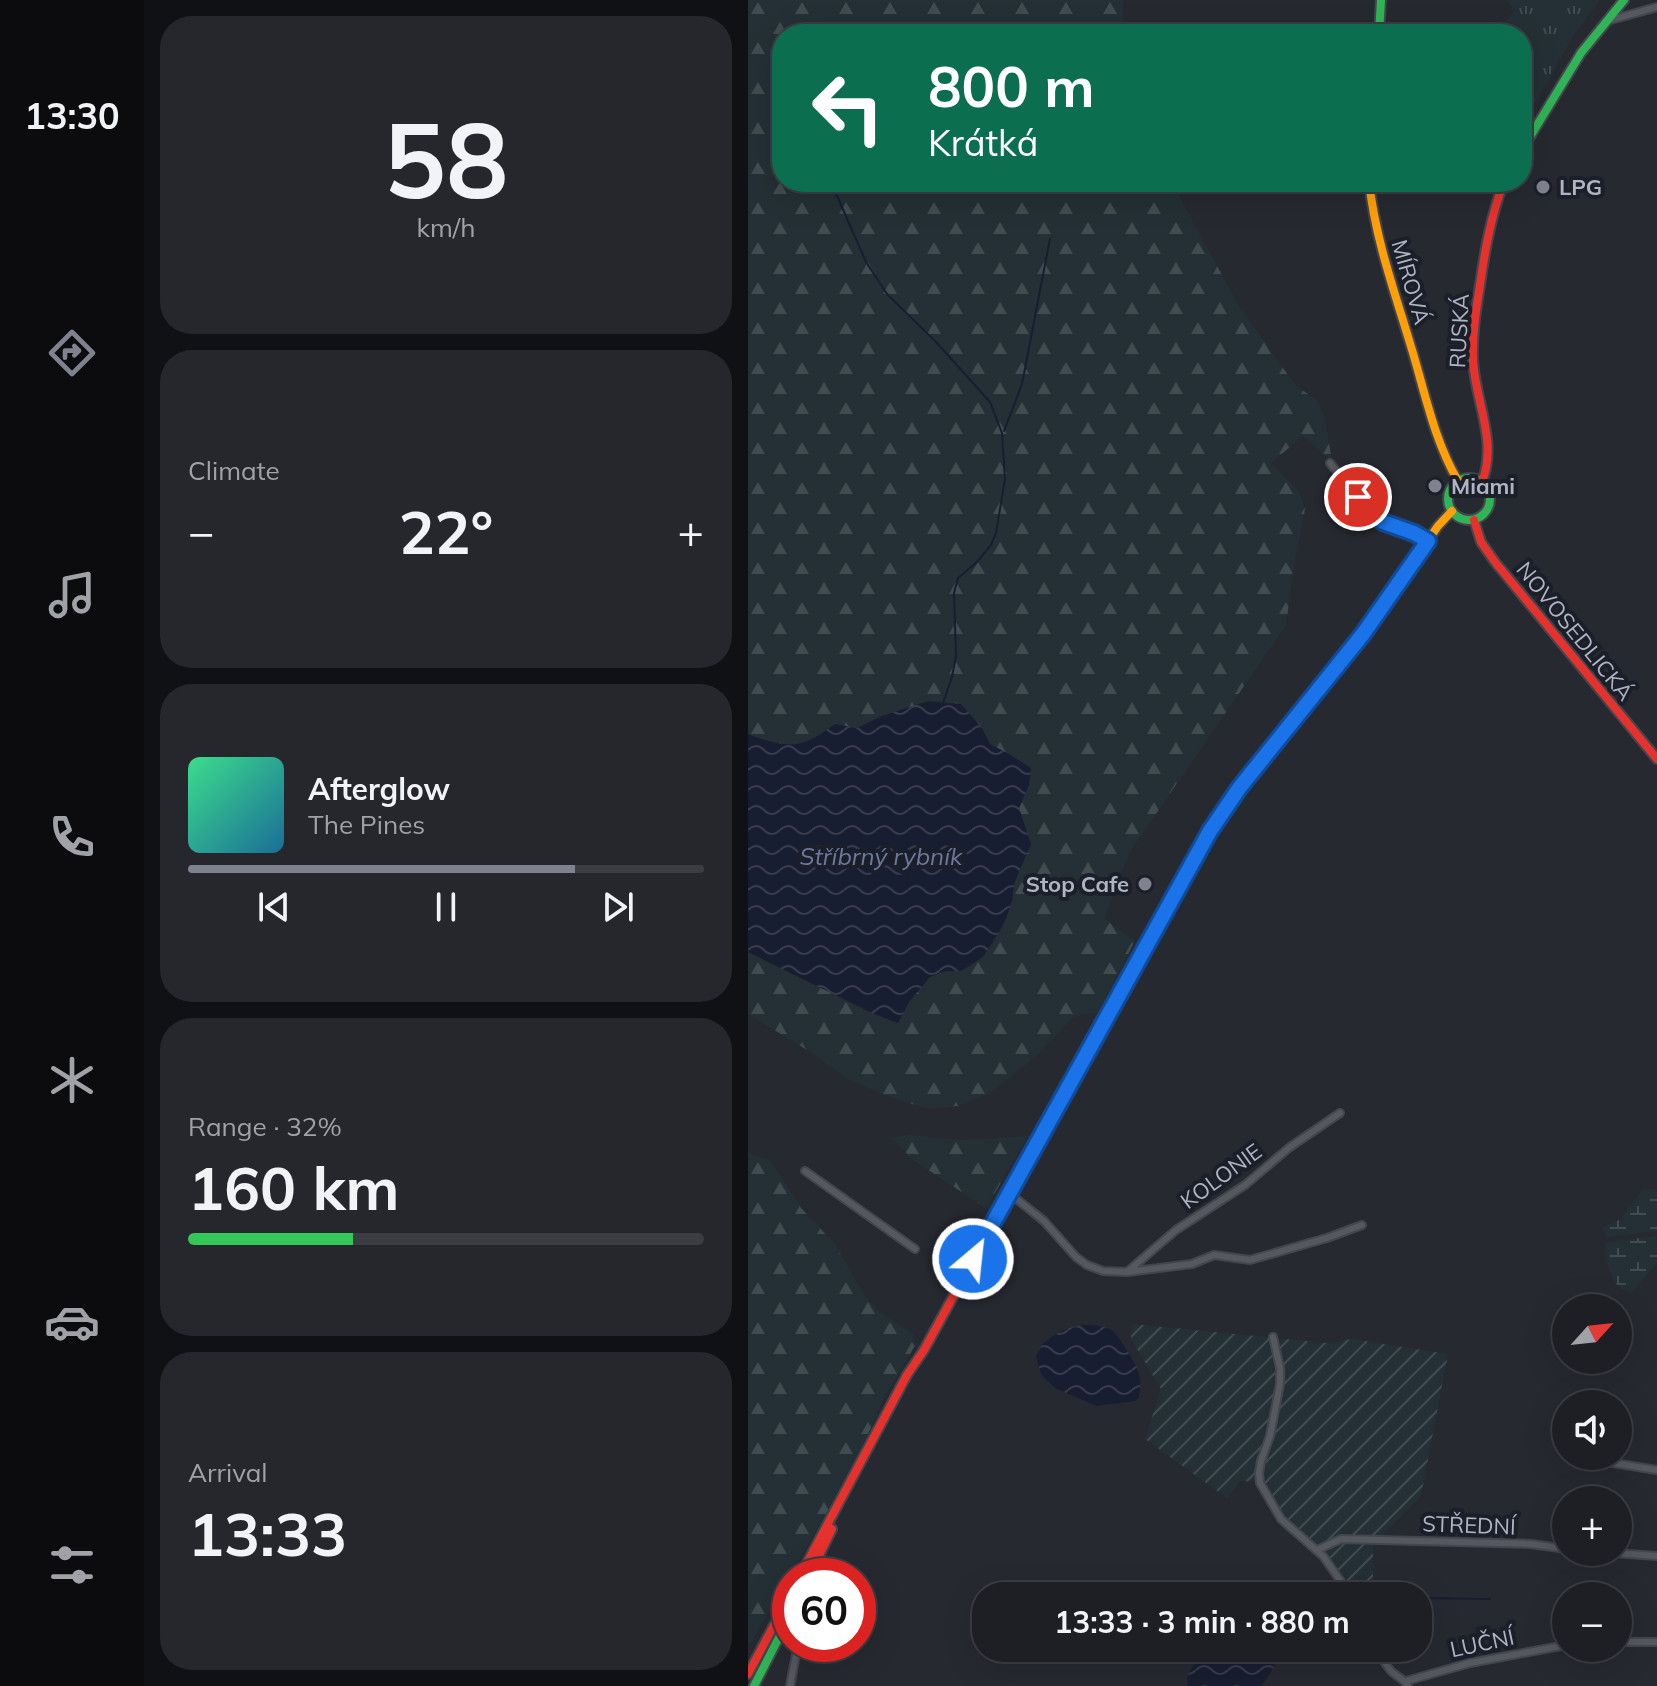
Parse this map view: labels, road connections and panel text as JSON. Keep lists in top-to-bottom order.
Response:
{
  "streets": {
    "main road": ["MÍROVÁ", "RUSKÁ", "NOVOSEDLICKÁ"],
    "street": ["KOLONIE", "STŘEDNÍ", "LUČNÍ"]
  },
  "crossings": [
    ["MÍROVÁ", "RUSKÁ"],
    ["MÍROVÁ", "NOVOSEDLICKÁ"],
    ["RUSKÁ", "NOVOSEDLICKÁ"]
  ],
  "water": ["Stříbrný rybník"],
  "places": ["LPG", "Miami", "Stop Cafe"],
  "north": "top right",
  "page": {
    "tabs": "13:30",
    "tile": [
      ["58", "km/h"],
      "Climate",
      ["Range · 32%", "160 km"],
      ["Arrival", "13:33"]
    ],
    "turn": ["800 m", "Krátká"],
    "heat": ["−", "22°", "+"],
    "song": ["Afterglow", "The Pines"],
    "map_buttons": ["+", "−"],
    "limit": "60",
    "trip": "13:33 · 3 min · 880 m"
  }
}
